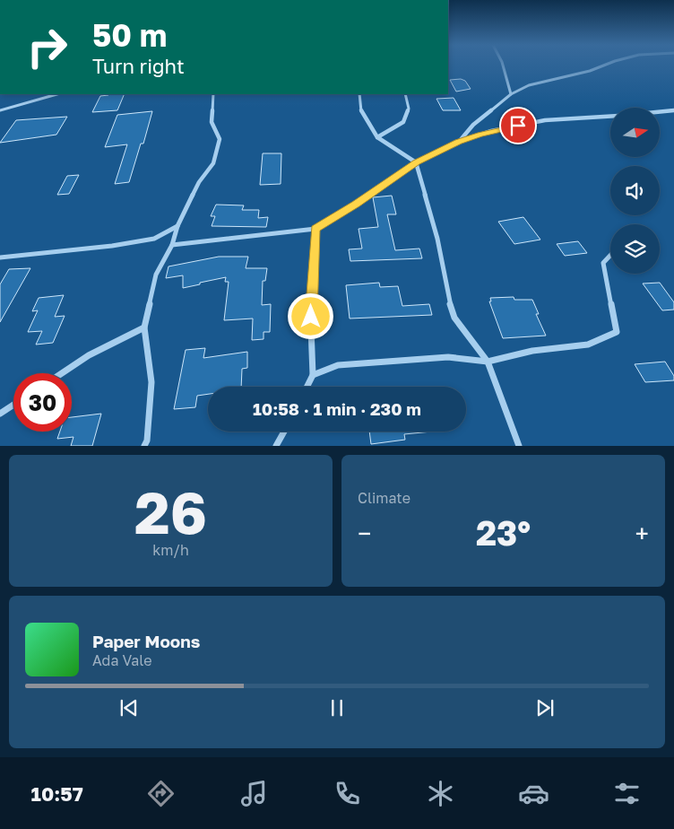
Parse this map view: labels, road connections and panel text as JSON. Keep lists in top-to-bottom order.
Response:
{
  "north": "right",
  "page": {
    "turn": ["50 m", "Turn right"],
    "limit": "30",
    "trip": "10:58 · 1 min · 230 m",
    "tile": [
      ["26", "km/h"],
      "Climate"
    ],
    "heat": ["−", "23°", "+"],
    "song": ["Paper Moons", "Ada Vale"],
    "tabs": "10:57"
  }
}
